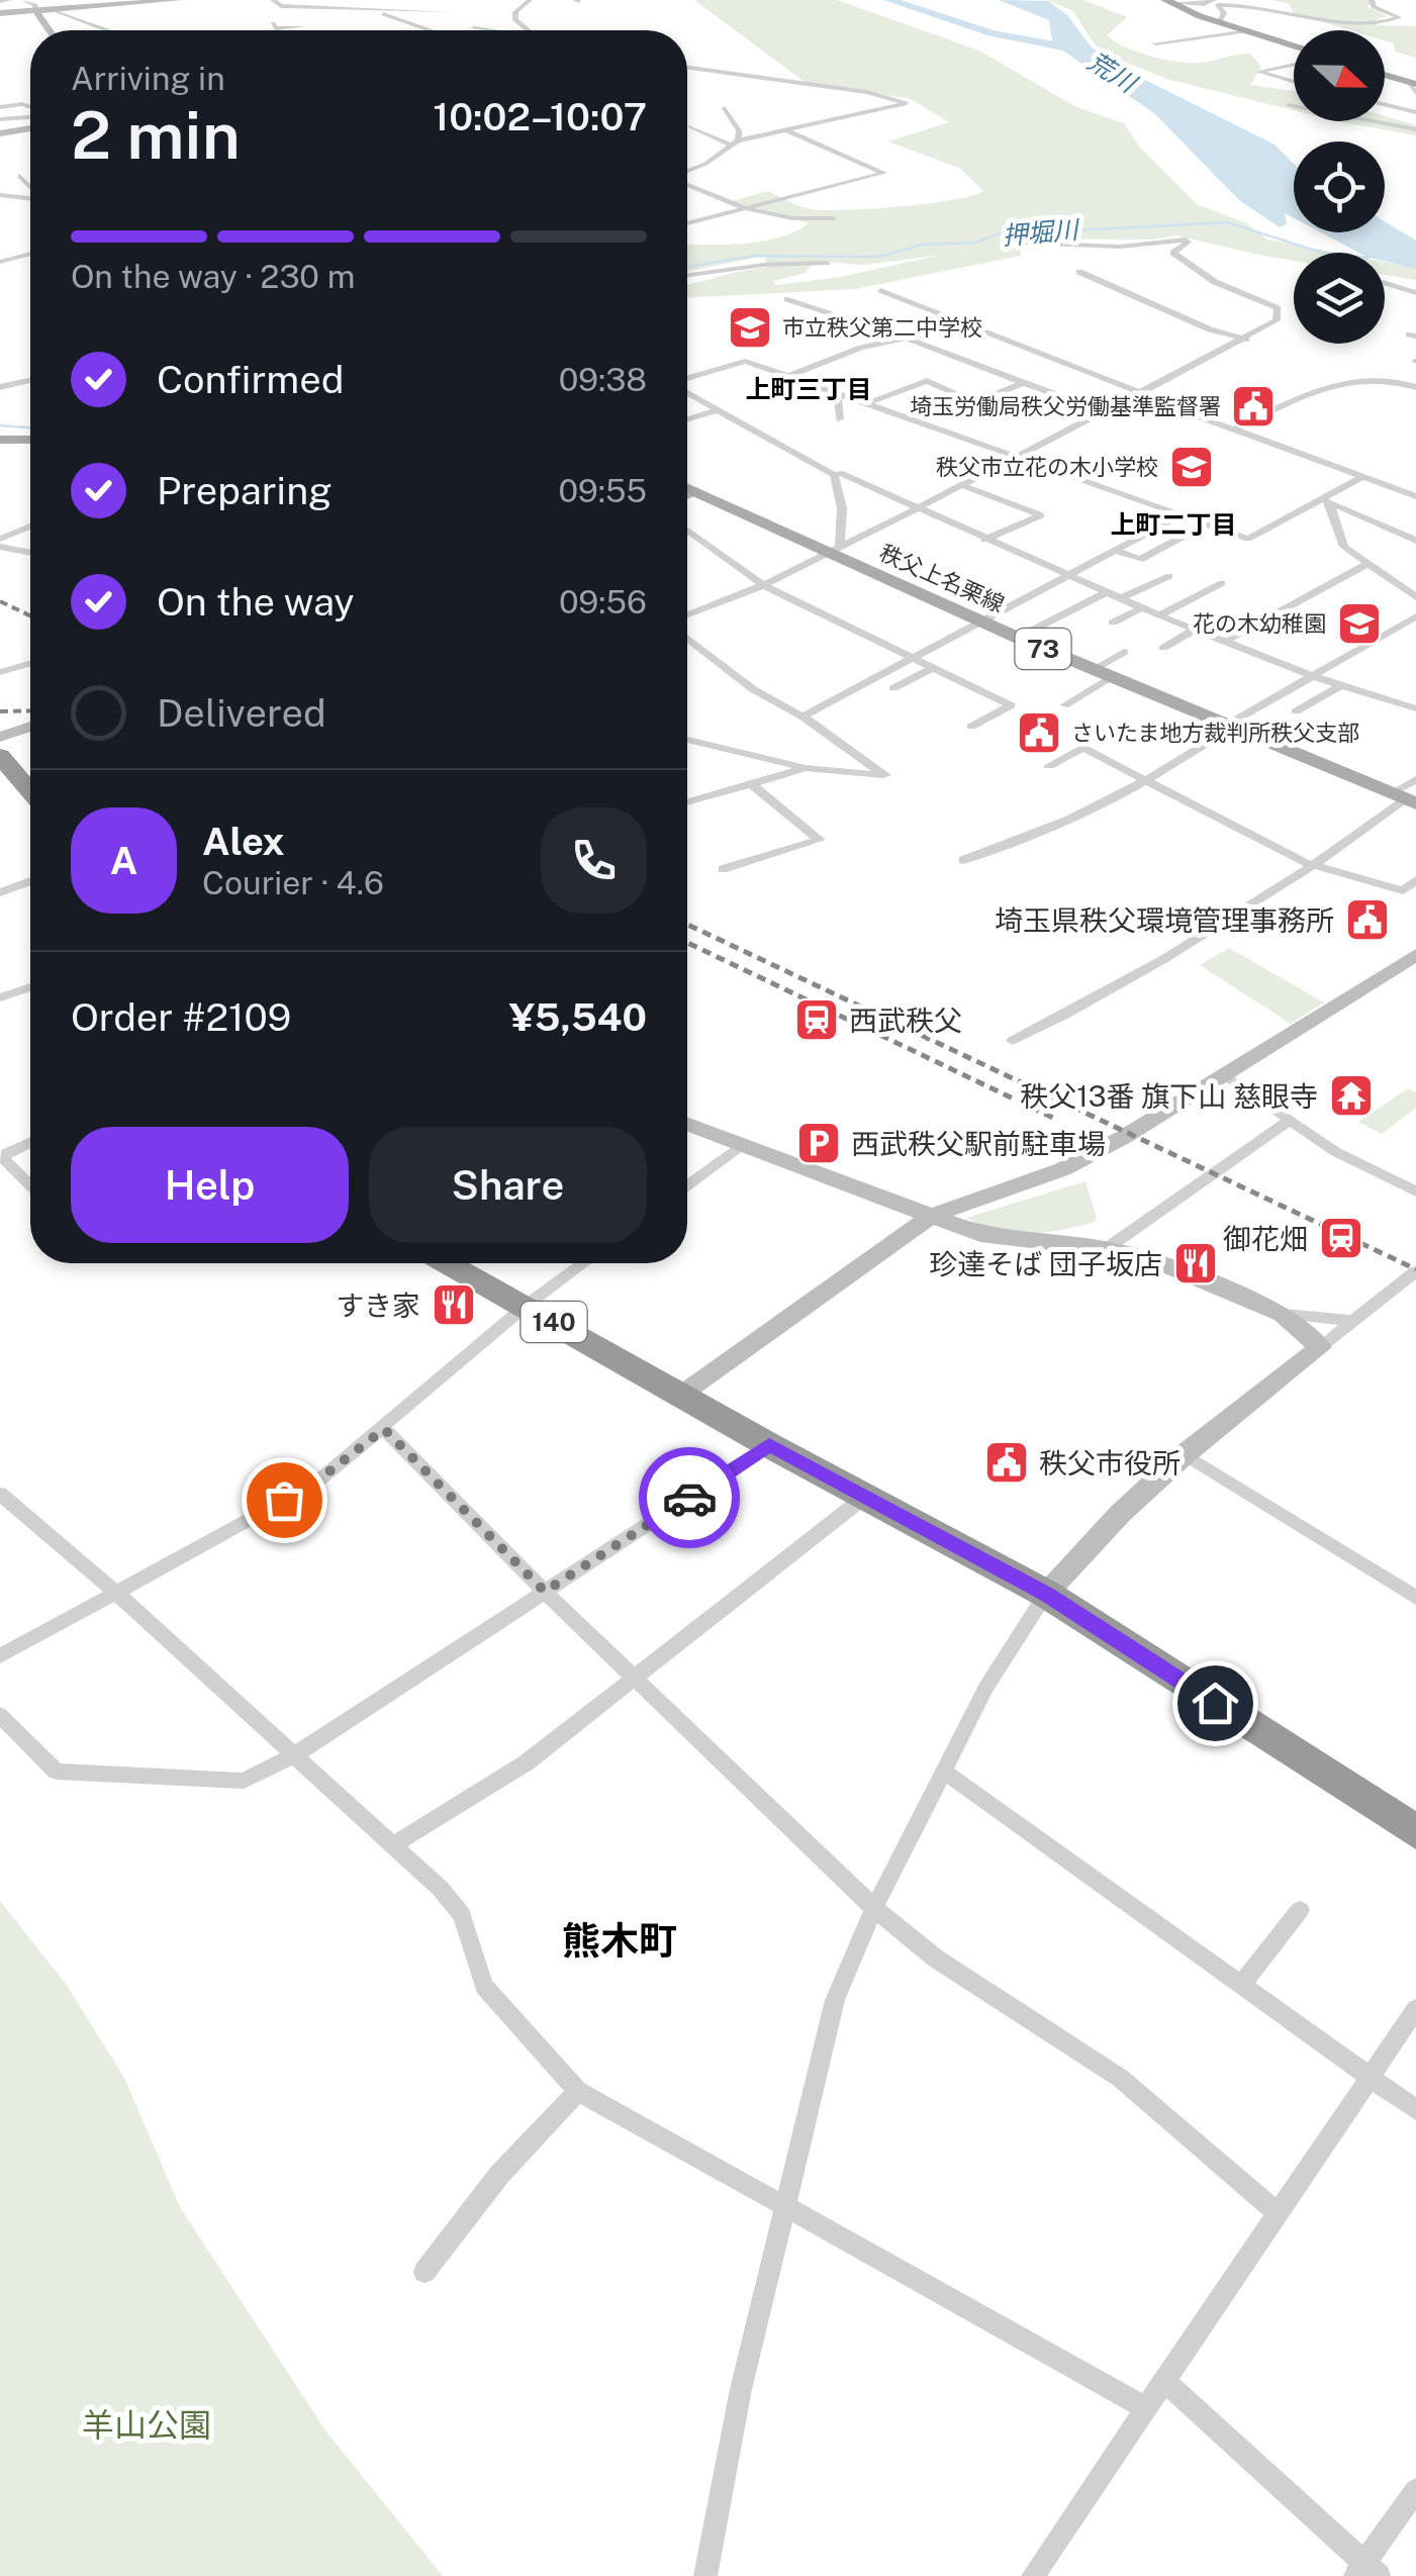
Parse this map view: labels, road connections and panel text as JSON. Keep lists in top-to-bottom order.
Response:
{
  "streets": {
    "highway": ["140"],
    "main road": ["秩父上名栗線", "73"]
  },
  "districts": ["上町三丁目", "上町二丁目", "熊木町"],
  "water": ["荒川", "押堀川"],
  "parks": ["羊山公園"],
  "places": {
    "school or university": ["市立秩父第二中学校", "秩父市立花の木小学校", "花の木幼稚園"],
    "public building": [
      "埼玉労働局秩父労働基準監督署",
      "さいたま地方裁判所秩父支部",
      "埼玉県秩父環境管理事務所",
      "秩父市役所"
    ],
    "station": ["西武秩父", "御花畑"],
    "temple": ["秩父13番 旗下山 慈眼寺"],
    "parking": ["西武秩父駅前駐車場"],
    "restaurant": ["珍達そば 団子坂店", "すき家"]
  },
  "north": "right",
  "page": {
    "heading": ["2 min", "Arriving in", "10:02–10:07"],
    "panel": [
      "Alex",
      "Courier · 4.6",
      "Order #2109",
      "¥5,540"
    ],
    "bar": "On the way · 230 m",
    "list": [
      ["Confirmed", "09:38"],
      ["Preparing", "09:55"],
      ["On the way", "09:56"],
      "Delivered"
    ],
    "round": "A",
    "buttons": ["Help", "Share"]
  }
}
